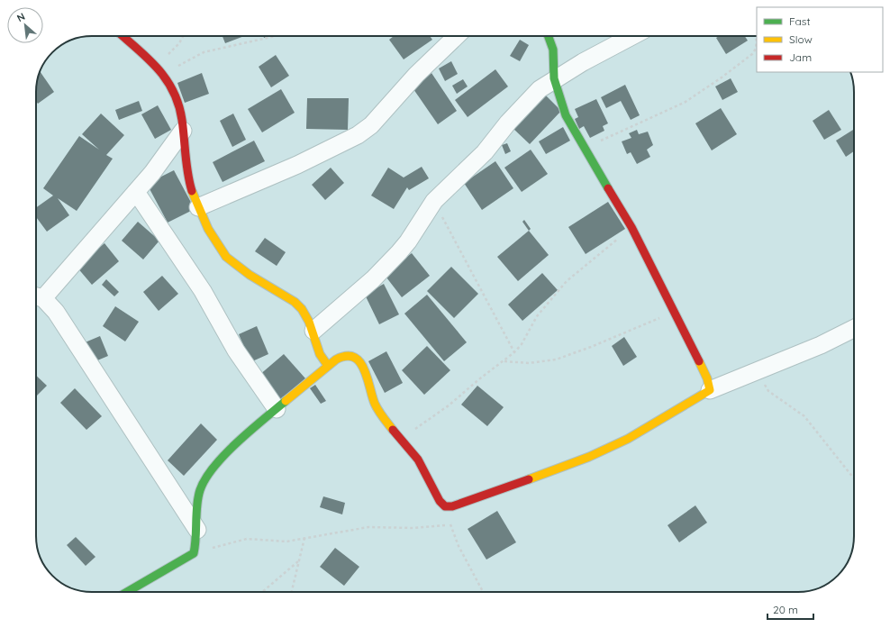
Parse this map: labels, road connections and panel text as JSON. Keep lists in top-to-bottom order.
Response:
{
  "legend": ["Fast", "Slow", "Jam"],
  "scale_bar": "20 m",
  "north": "top left"
}
